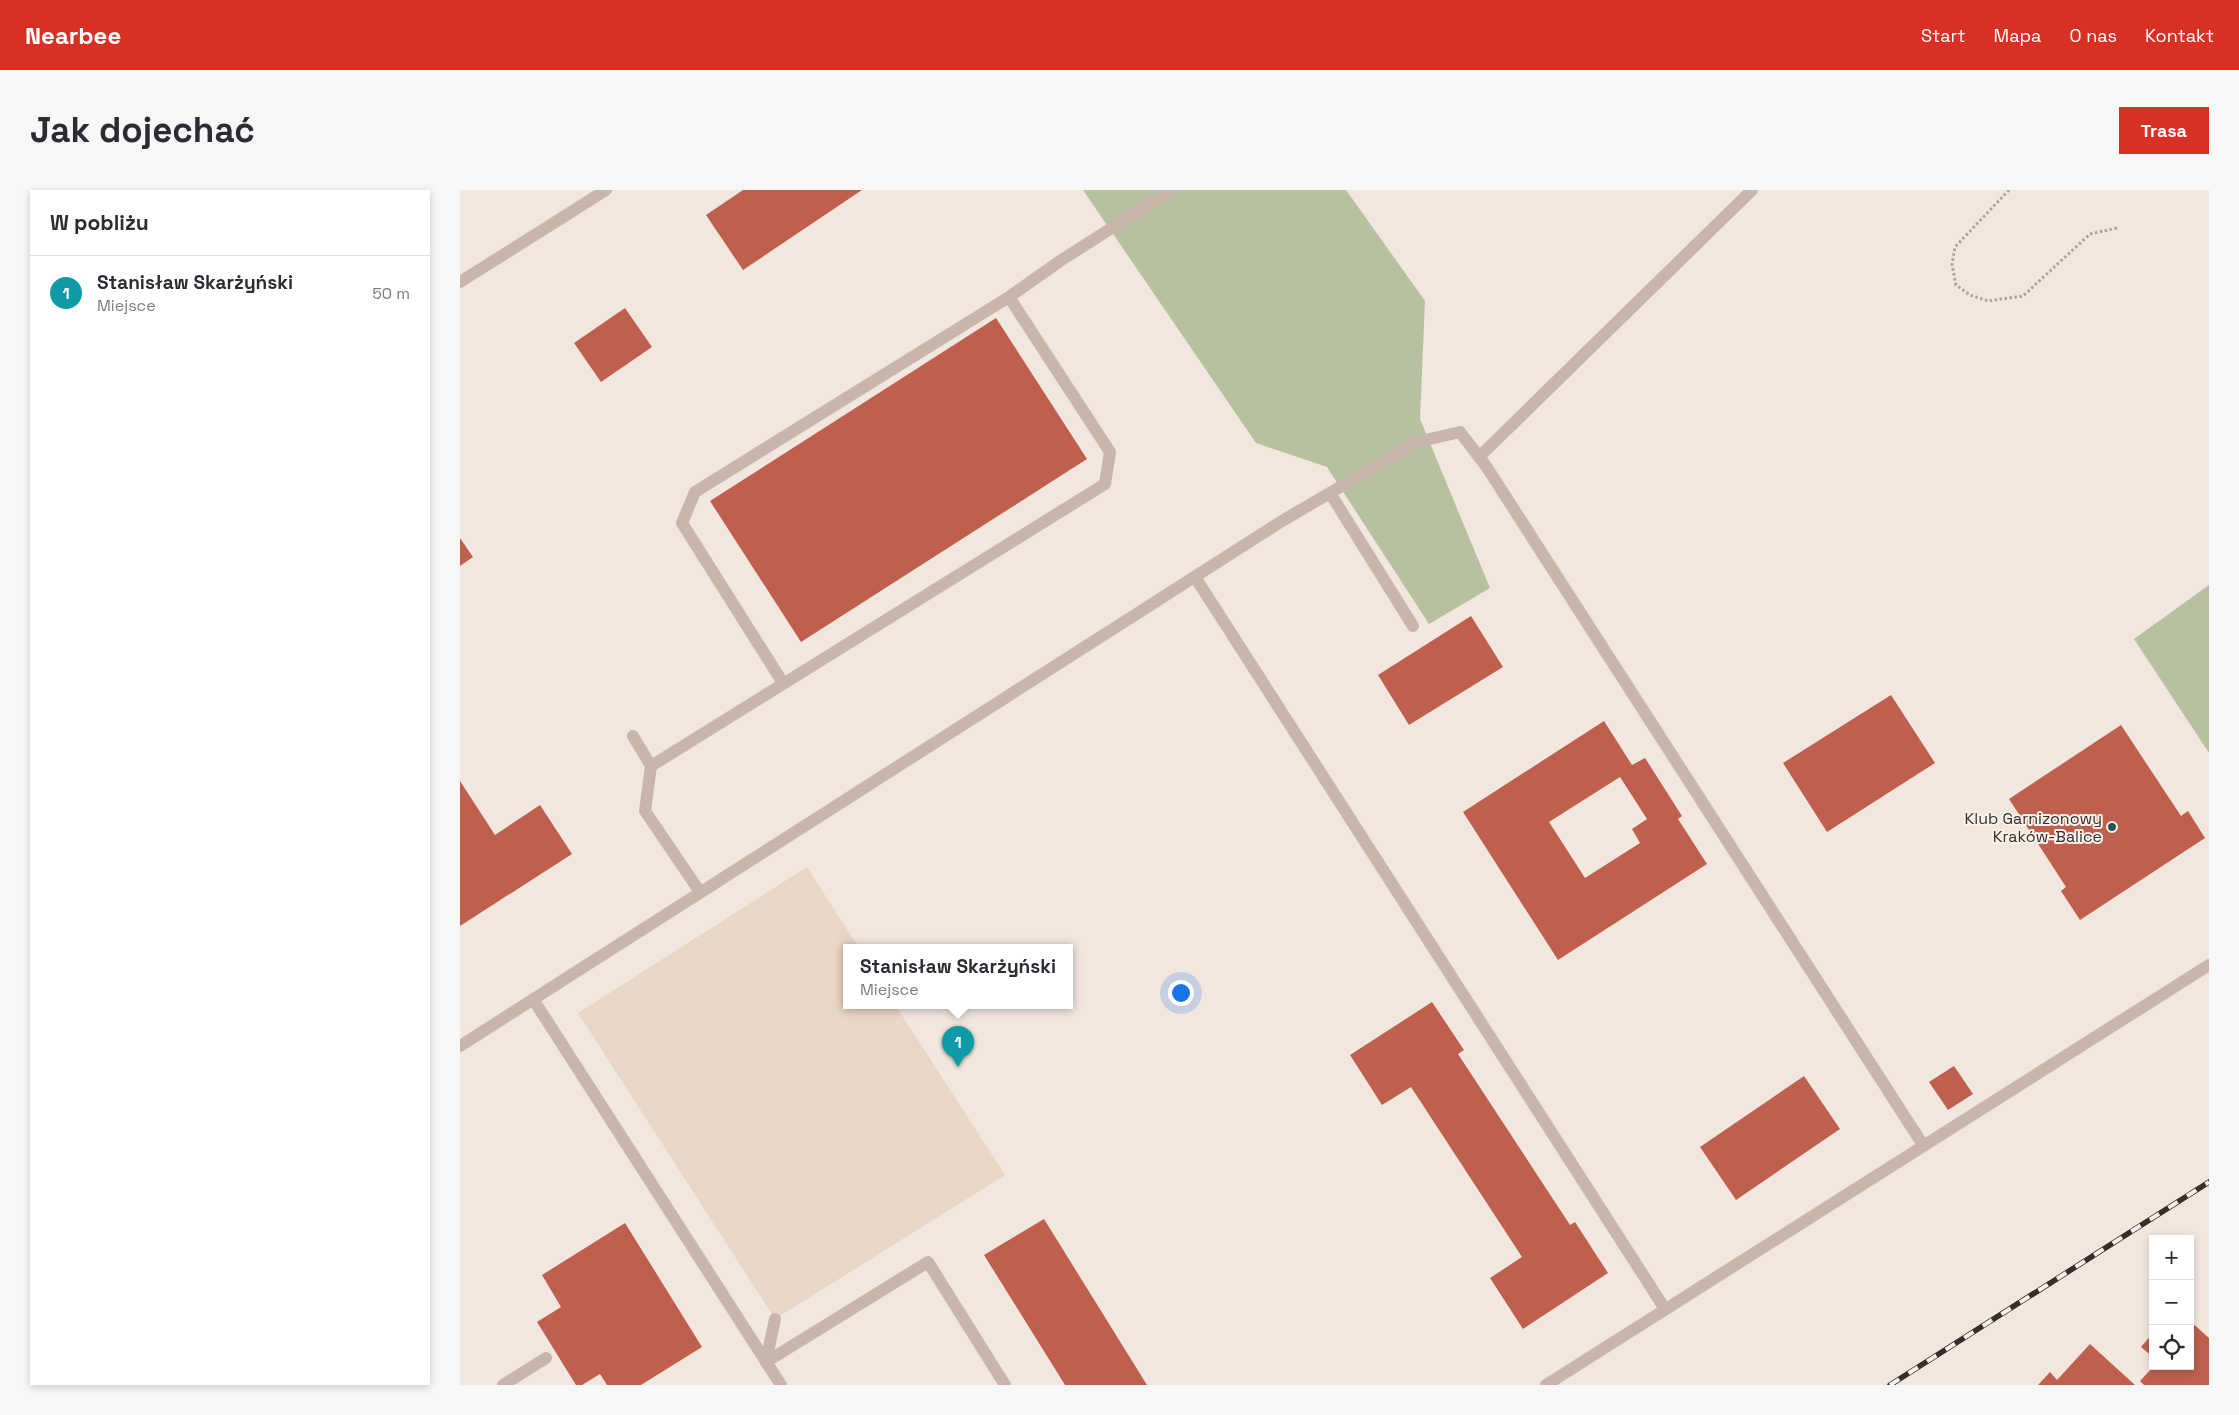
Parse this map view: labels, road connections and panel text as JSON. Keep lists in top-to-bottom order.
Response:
{
  "places": ["Klub Garnizonowy Kraków-Balice"],
  "page": {
    "header": "Nearbee",
    "nav": [
      "Start",
      "Mapa",
      "O nas",
      "Kontakt"
    ],
    "buttons": "Trasa",
    "title": "Jak dojechać",
    "heading": "W pobliżu",
    "list": [
      {
        "mark": "1",
        "name": "Stanisław Skarżyński",
        "note": "Miejsce",
        "value": "50 m"
      }
    ],
    "popup": ["Stanisław Skarżyński", "Miejsce"],
    "pins": "1",
    "map_buttons": ["+", "−"]
  }
}
